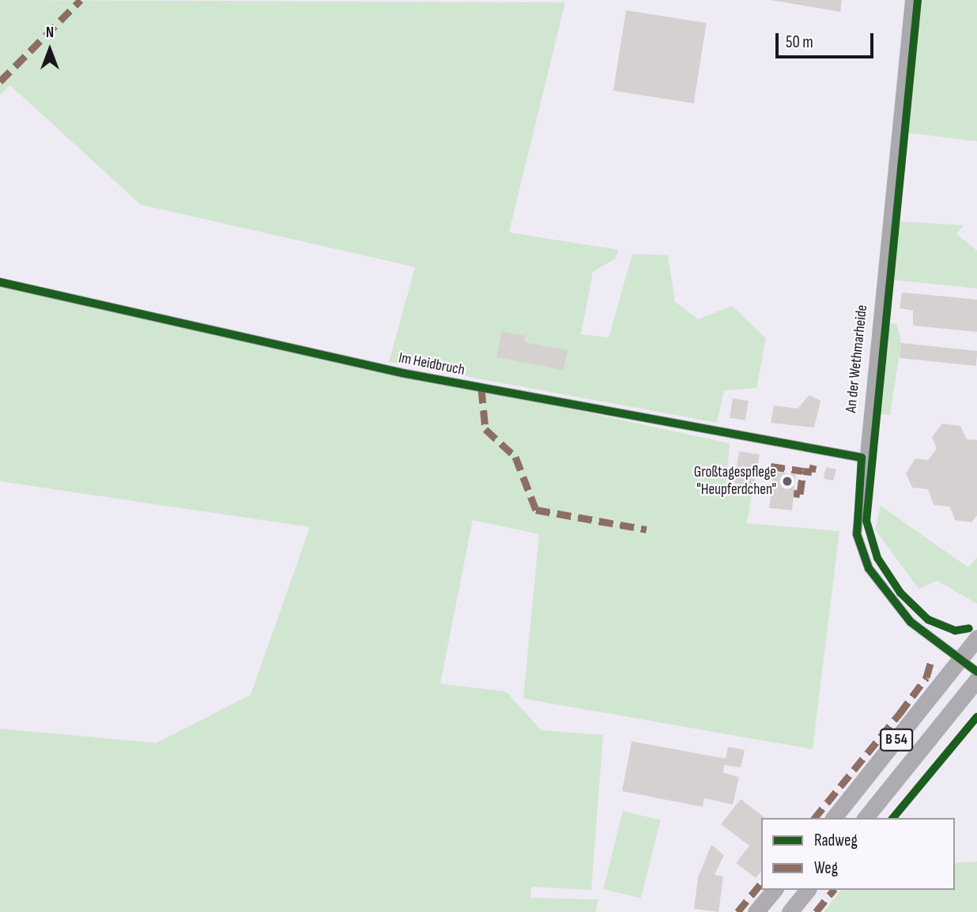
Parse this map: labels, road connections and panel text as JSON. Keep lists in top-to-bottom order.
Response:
{
  "streets": {
    "main road": ["B 54"],
    "street": ["An der Wethmarheide", "Im Heidbruch"]
  },
  "crossings": [
    ["An der Wethmarheide", "Im Heidbruch"],
    ["An der Wethmarheide", "B 54"]
  ],
  "places": ["Großtagespflege \"Heupferdchen\""],
  "legend": ["Radweg", "Weg"],
  "scale_bar": "50 m",
  "north": "top"
}
